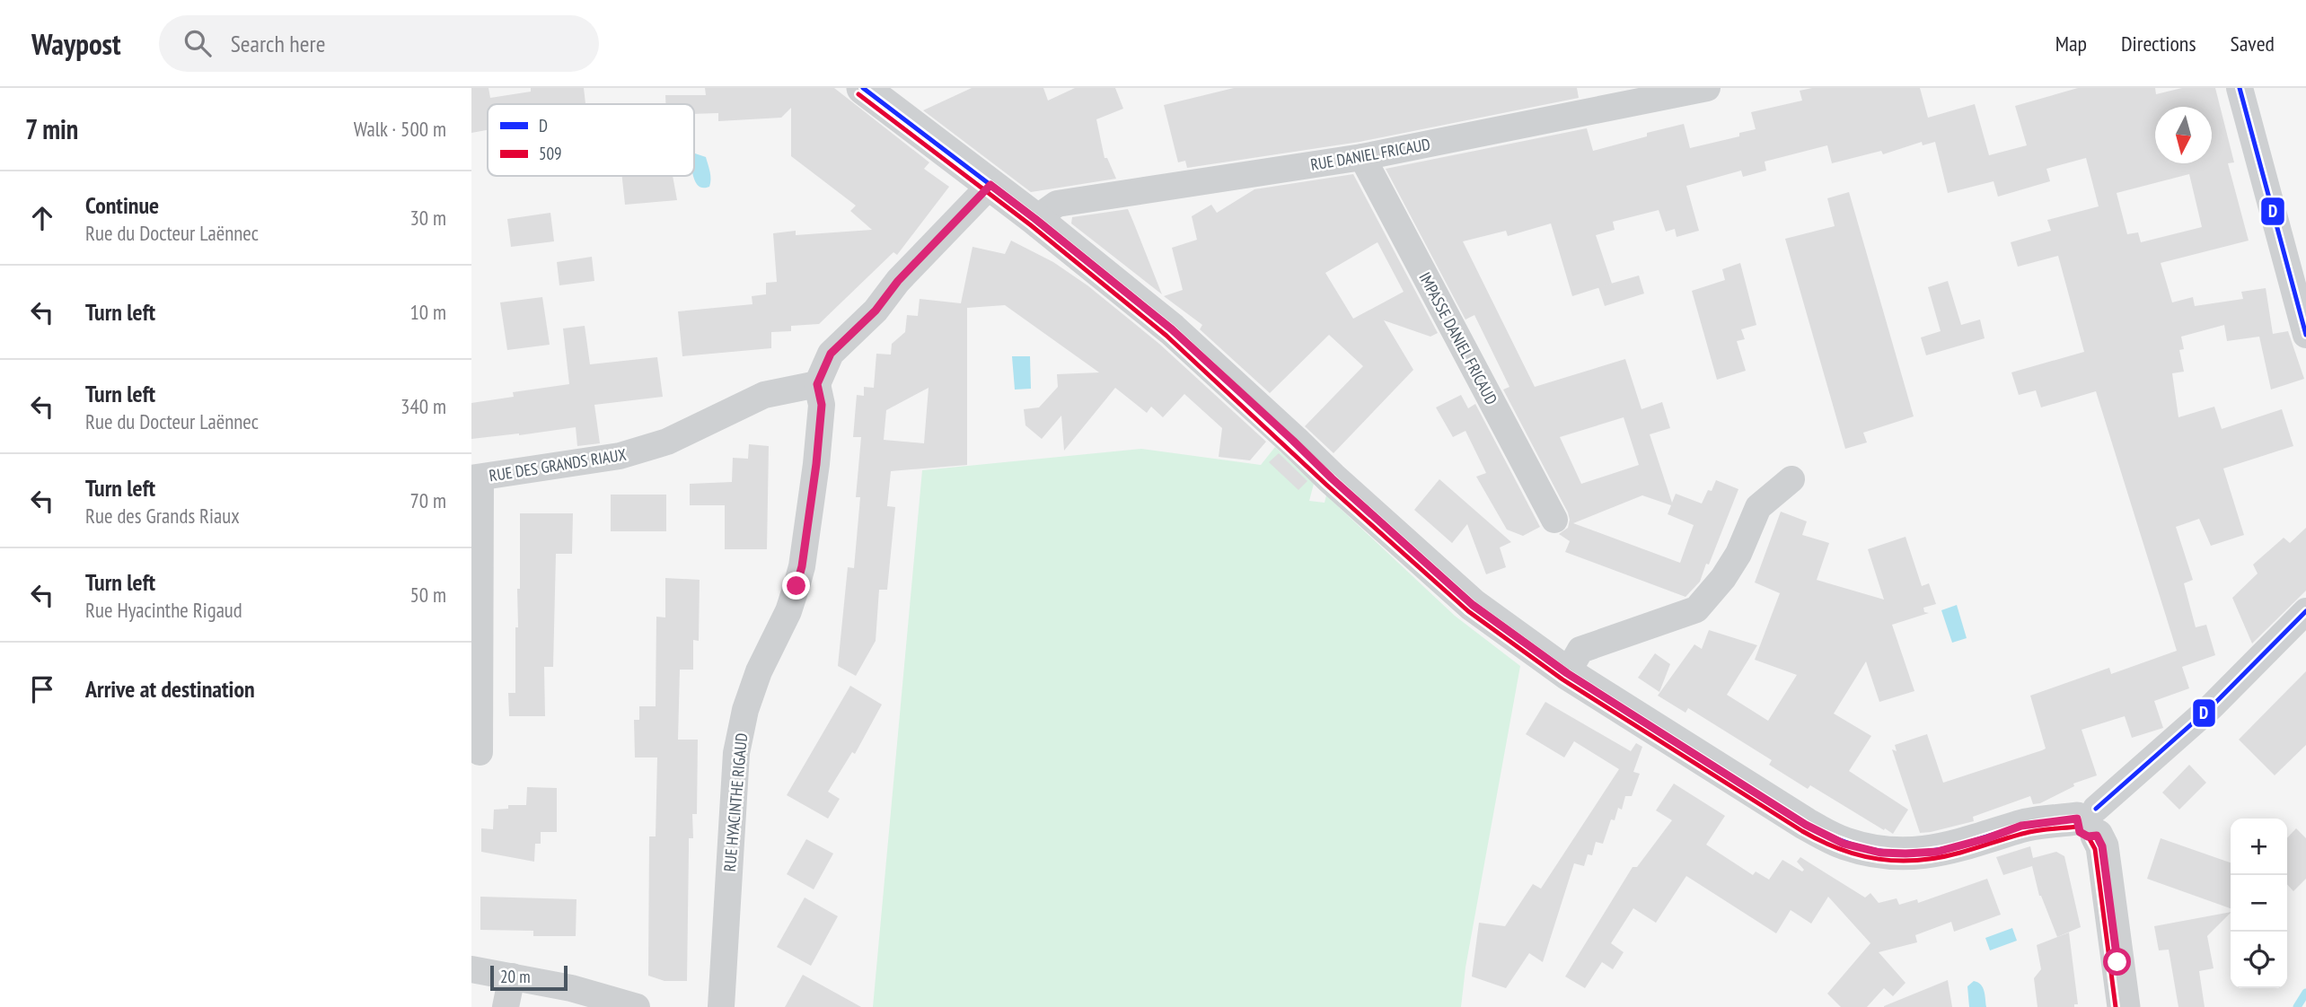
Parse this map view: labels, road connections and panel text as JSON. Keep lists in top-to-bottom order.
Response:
{
  "streets": {
    "street": [
      "RUE DANIEL FRICAUD",
      "IMPASSE DANIEL FRICAUD",
      "RUE DES GRANDS RIAUX",
      "RUE HYACINTHE RIGAUD"
    ]
  },
  "crossings": [
    ["RUE DANIEL FRICAUD", "IMPASSE DANIEL FRICAUD"],
    ["RUE DES GRANDS RIAUX", "RUE HYACINTHE RIGAUD"]
  ],
  "lines": ["transit line D", "transit line 509"],
  "legend": ["D", "509"],
  "scale_bar": "20 m",
  "north": "bottom",
  "page": {
    "header": "Waypost",
    "search": "Search here",
    "nav": ["Map", "Directions", "Saved"],
    "heading": ["7 min", "Walk · 500 m"],
    "list": [
      ["Continue", "Rue du Docteur Laënnec", "30 m"],
      ["Turn left", "10 m"],
      ["Turn left", "Rue du Docteur Laënnec", "340 m"],
      ["Turn left", "Rue des Grands Riaux", "70 m"],
      ["Turn left", "Rue Hyacinthe Rigaud", "50 m"],
      "Arrive at destination"
    ],
    "map_buttons": ["+", "−"],
    "scale": "20 m"
  }
}
